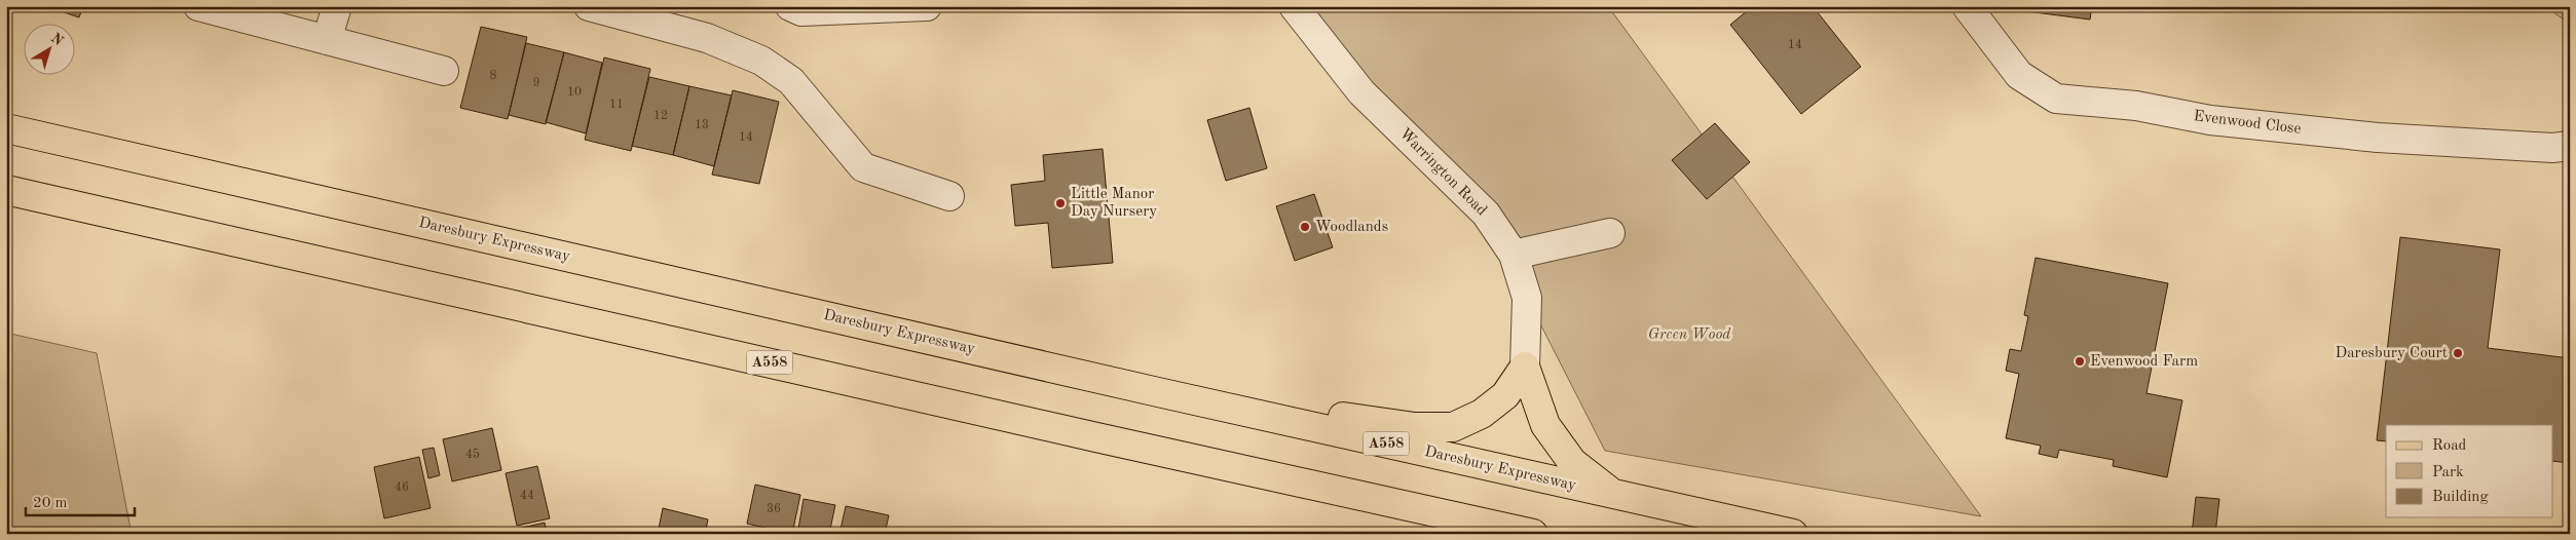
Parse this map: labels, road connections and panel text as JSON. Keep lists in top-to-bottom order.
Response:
{
  "streets": {
    "main road": ["Daresbury Expressway", "A558"],
    "street": ["Evenwood Close", "Warrington Road"]
  },
  "parks": ["Green Wood"],
  "places": [
    "Little Manor Day Nursery",
    "Woodlands",
    "Daresbury Court",
    "Evenwood Farm"
  ],
  "house_numbers": [
    "14",
    "8",
    "9",
    "10",
    "11",
    "12",
    "13",
    "14",
    "45",
    "46",
    "44",
    "36"
  ],
  "legend": ["Road", "Park", "Building"],
  "scale_bar": "20 m",
  "north": "top right"
}
